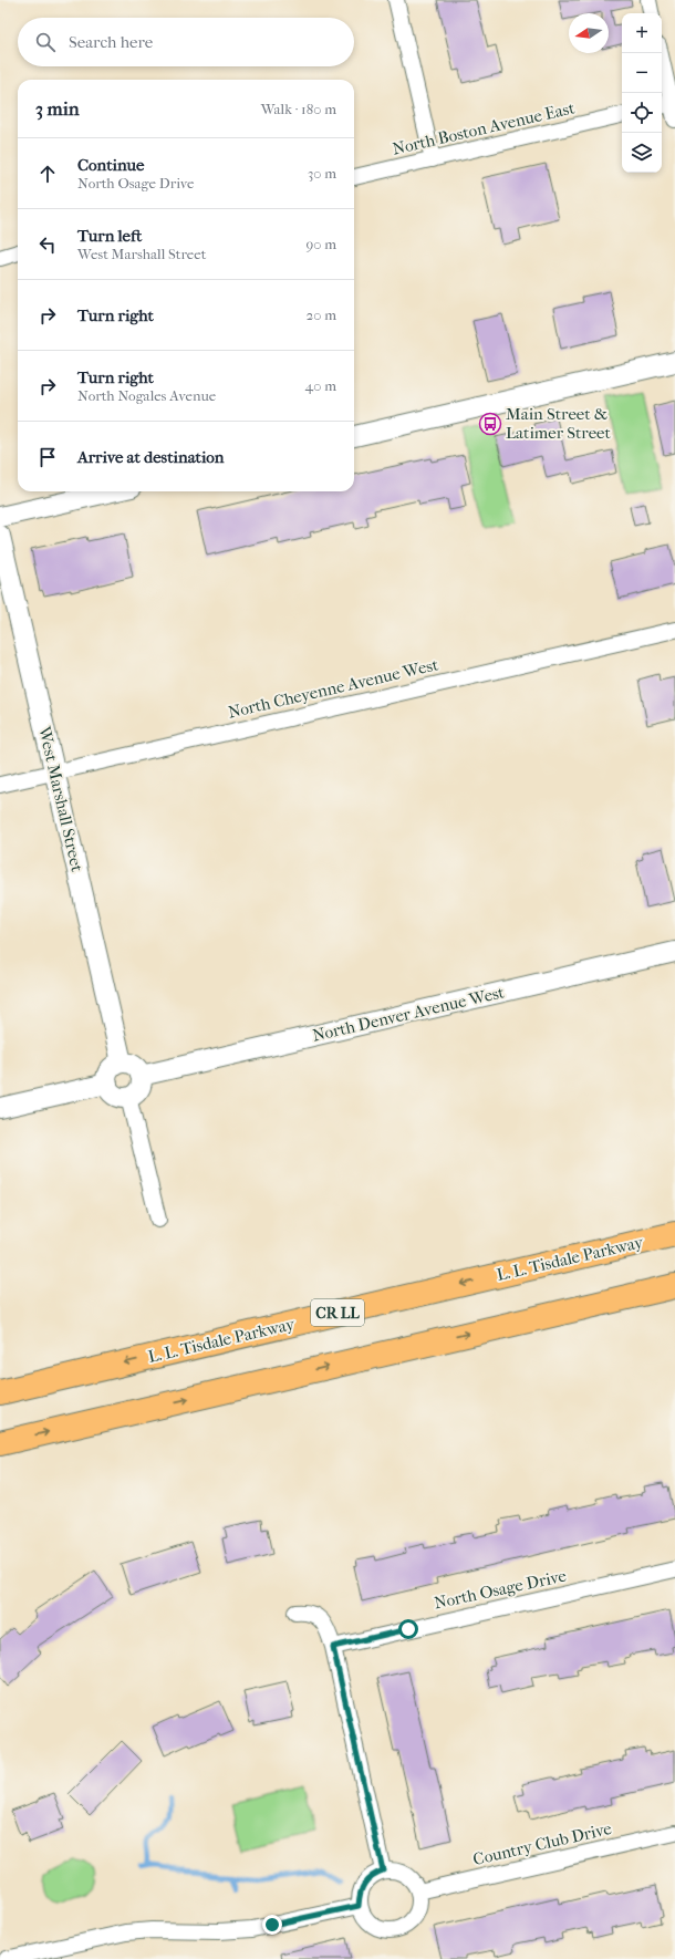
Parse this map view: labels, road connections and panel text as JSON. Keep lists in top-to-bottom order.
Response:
{
  "streets": {
    "highway": ["L. L. Tisdale Parkway", "CR LL"],
    "street": [
      "North Boston Avenue East",
      "North Cheyenne Avenue West",
      "West Marshall Street",
      "North Denver Avenue West",
      "North Osage Drive",
      "Country Club Drive"
    ]
  },
  "crossings": [
    ["North Cheyenne Avenue West", "West Marshall Street"],
    ["West Marshall Street", "North Denver Avenue West"]
  ],
  "places": {
    "bus stop": ["Main Street & Latimer Street"]
  },
  "north": "left",
  "page": {
    "map_buttons": ["+", "−"],
    "search": "Search here",
    "heading": ["3 min", "Walk · 180 m"],
    "list": [
      ["Continue", "North Osage Drive", "30 m"],
      ["Turn left", "West Marshall Street", "90 m"],
      ["Turn right", "20 m"],
      ["Turn right", "North Nogales Avenue", "40 m"],
      "Arrive at destination"
    ]
  }
}
